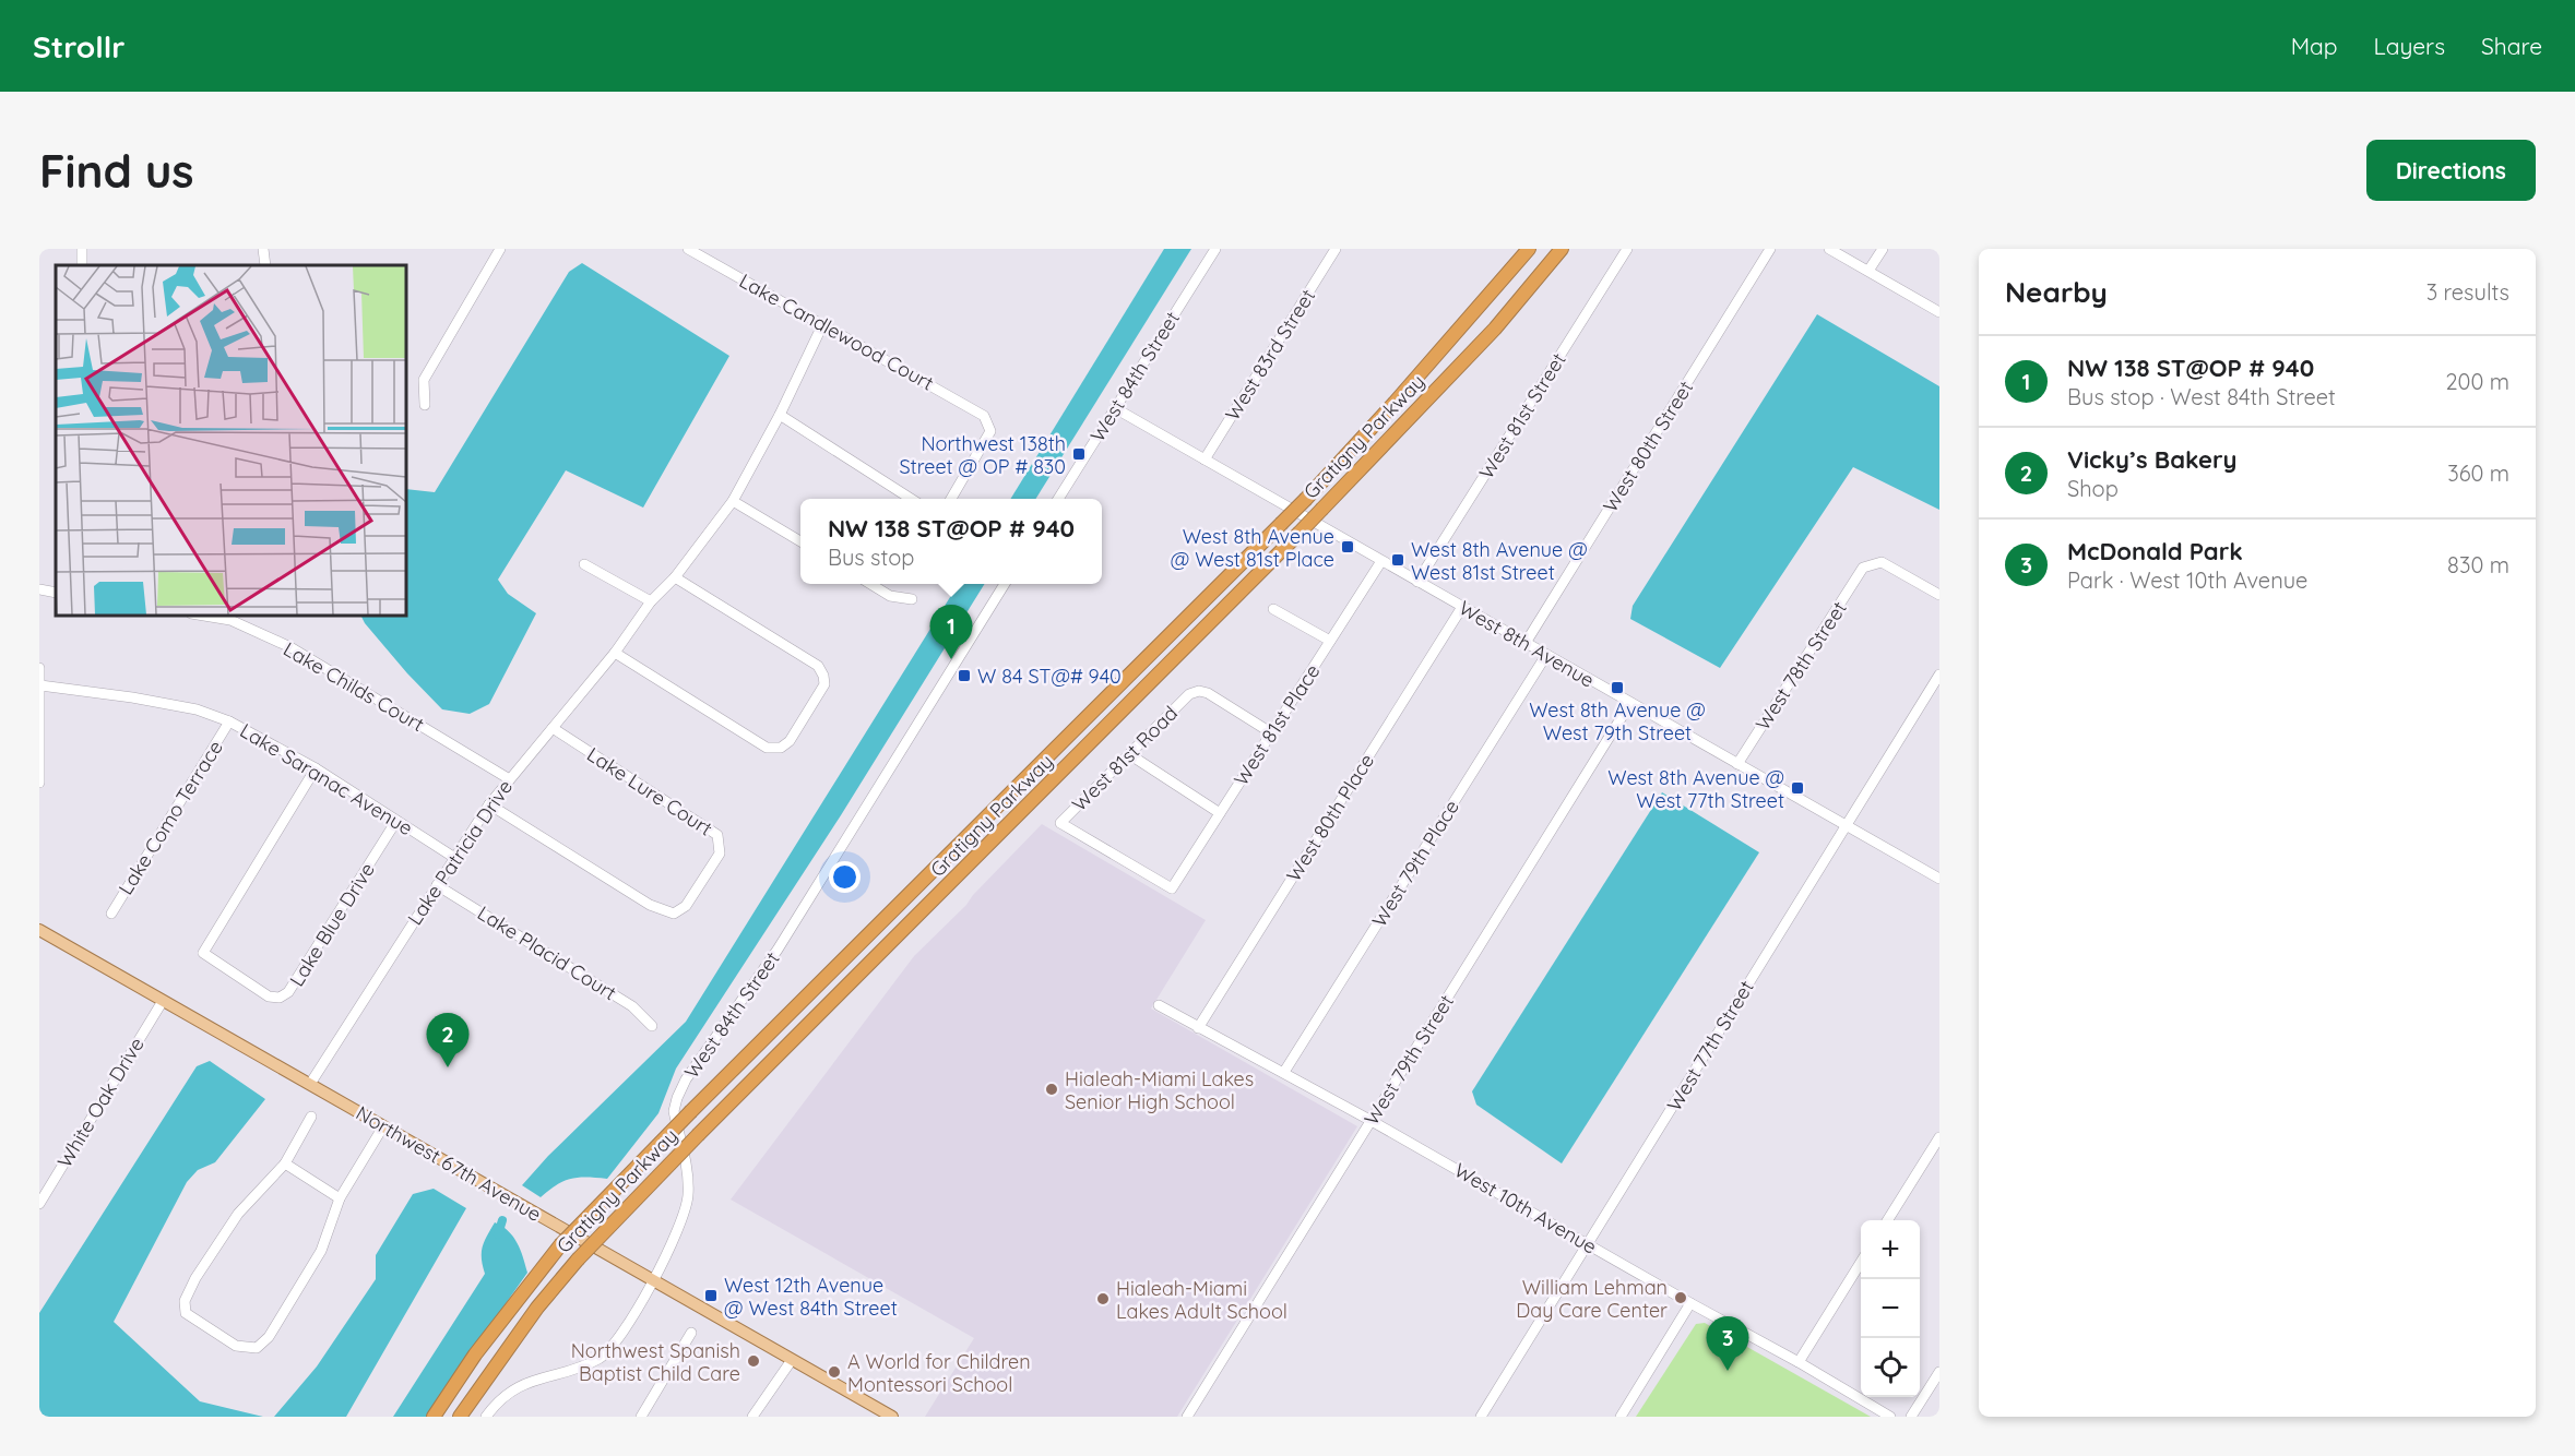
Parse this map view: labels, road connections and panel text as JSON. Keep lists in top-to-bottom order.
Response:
{
  "streets": {
    "highway": ["Gratigny Parkway"],
    "main road": ["Northwest 67th Avenue"],
    "street": [
      "Lake Candlewood Court",
      "West 83rd Street",
      "West 84th Street",
      "West 81st Street",
      "West 80th Street",
      "West 8th Avenue",
      "West 78th Street",
      "Lake Childs Court",
      "West 81st Place",
      "West 81st Road",
      "Lake Saranac Avenue",
      "Lake Lure Court",
      "Lake Como Terrace",
      "West 80th Place",
      "Lake Patricia Drive",
      "West 79th Place",
      "Lake Blue Drive",
      "Lake Placid Court",
      "West 77th Street",
      "West 79th Street",
      "White Oak Drive",
      "West 10th Avenue"
    ]
  },
  "crossings": [
    ["Lake Candlewood Court", "Lake Patricia Drive"],
    ["West 83rd Street", "West 8th Avenue"],
    ["West 84th Street", "West 8th Avenue"],
    ["West 84th Street", "Northwest 67th Avenue"],
    ["West 81st Street", "West 8th Avenue"],
    ["West 80th Street", "West 8th Avenue"],
    ["West 8th Avenue", "West 78th Street"],
    ["West 8th Avenue", "West 81st Place"],
    ["West 8th Avenue", "West 80th Place"],
    ["West 8th Avenue", "West 79th Place"],
    ["West 8th Avenue", "West 77th Street"],
    ["West 8th Avenue", "West 79th Street"],
    ["Lake Childs Court", "Lake Patricia Drive"],
    ["West 81st Place", "West 81st Road"],
    ["Lake Saranac Avenue", "Lake Como Terrace"],
    ["Lake Saranac Avenue", "Lake Patricia Drive"],
    ["Lake Saranac Avenue", "Lake Blue Drive"],
    ["Lake Lure Court", "Lake Patricia Drive"],
    ["West 80th Place", "West 10th Avenue"],
    ["Lake Patricia Drive", "Lake Placid Court"],
    ["Lake Patricia Drive", "Northwest 67th Avenue"],
    ["West 79th Place", "West 10th Avenue"],
    ["West 77th Street", "West 10th Avenue"],
    ["West 79th Street", "West 10th Avenue"],
    ["White Oak Drive", "Northwest 67th Avenue"]
  ],
  "places": {
    "transit": [
      "Northwest 138th Street @ OP # 830",
      "West 8th Avenue @ West 81st Place",
      "West 8th Avenue @ West 81st Street",
      "W 84 ST@# 940",
      "West 8th Avenue @ West 79th Street",
      "West 8th Avenue @ West 77th Street",
      "West 12th Avenue @ West 84th Street"
    ],
    "other": [
      "Hialeah-Miami Lakes Senior High School",
      "William Lehman Day Care Center",
      "Hialeah-Miami Lakes Adult School",
      "Northwest Spanish Baptist Child Care",
      "A World for Children Montessori School"
    ]
  },
  "page": {
    "header": "Strollr",
    "nav": ["Map", "Layers", "Share"],
    "buttons": "Directions",
    "title": "Find us",
    "heading": ["Nearby", "3 results"],
    "list": [
      {
        "mark": "1",
        "name": "NW 138 ST@OP # 940",
        "note": "Bus stop · West 84th Street",
        "value": "200 m"
      },
      {
        "mark": "2",
        "name": "Vicky’s Bakery",
        "note": "Shop",
        "value": "360 m"
      },
      {
        "mark": "3",
        "name": "McDonald Park",
        "note": "Park · West 10th Avenue",
        "value": "830 m"
      }
    ],
    "popup": ["NW 138 ST@OP # 940", "Bus stop"],
    "pins": ["1", "2", "3"],
    "map_buttons": ["+", "−"]
  }
}
